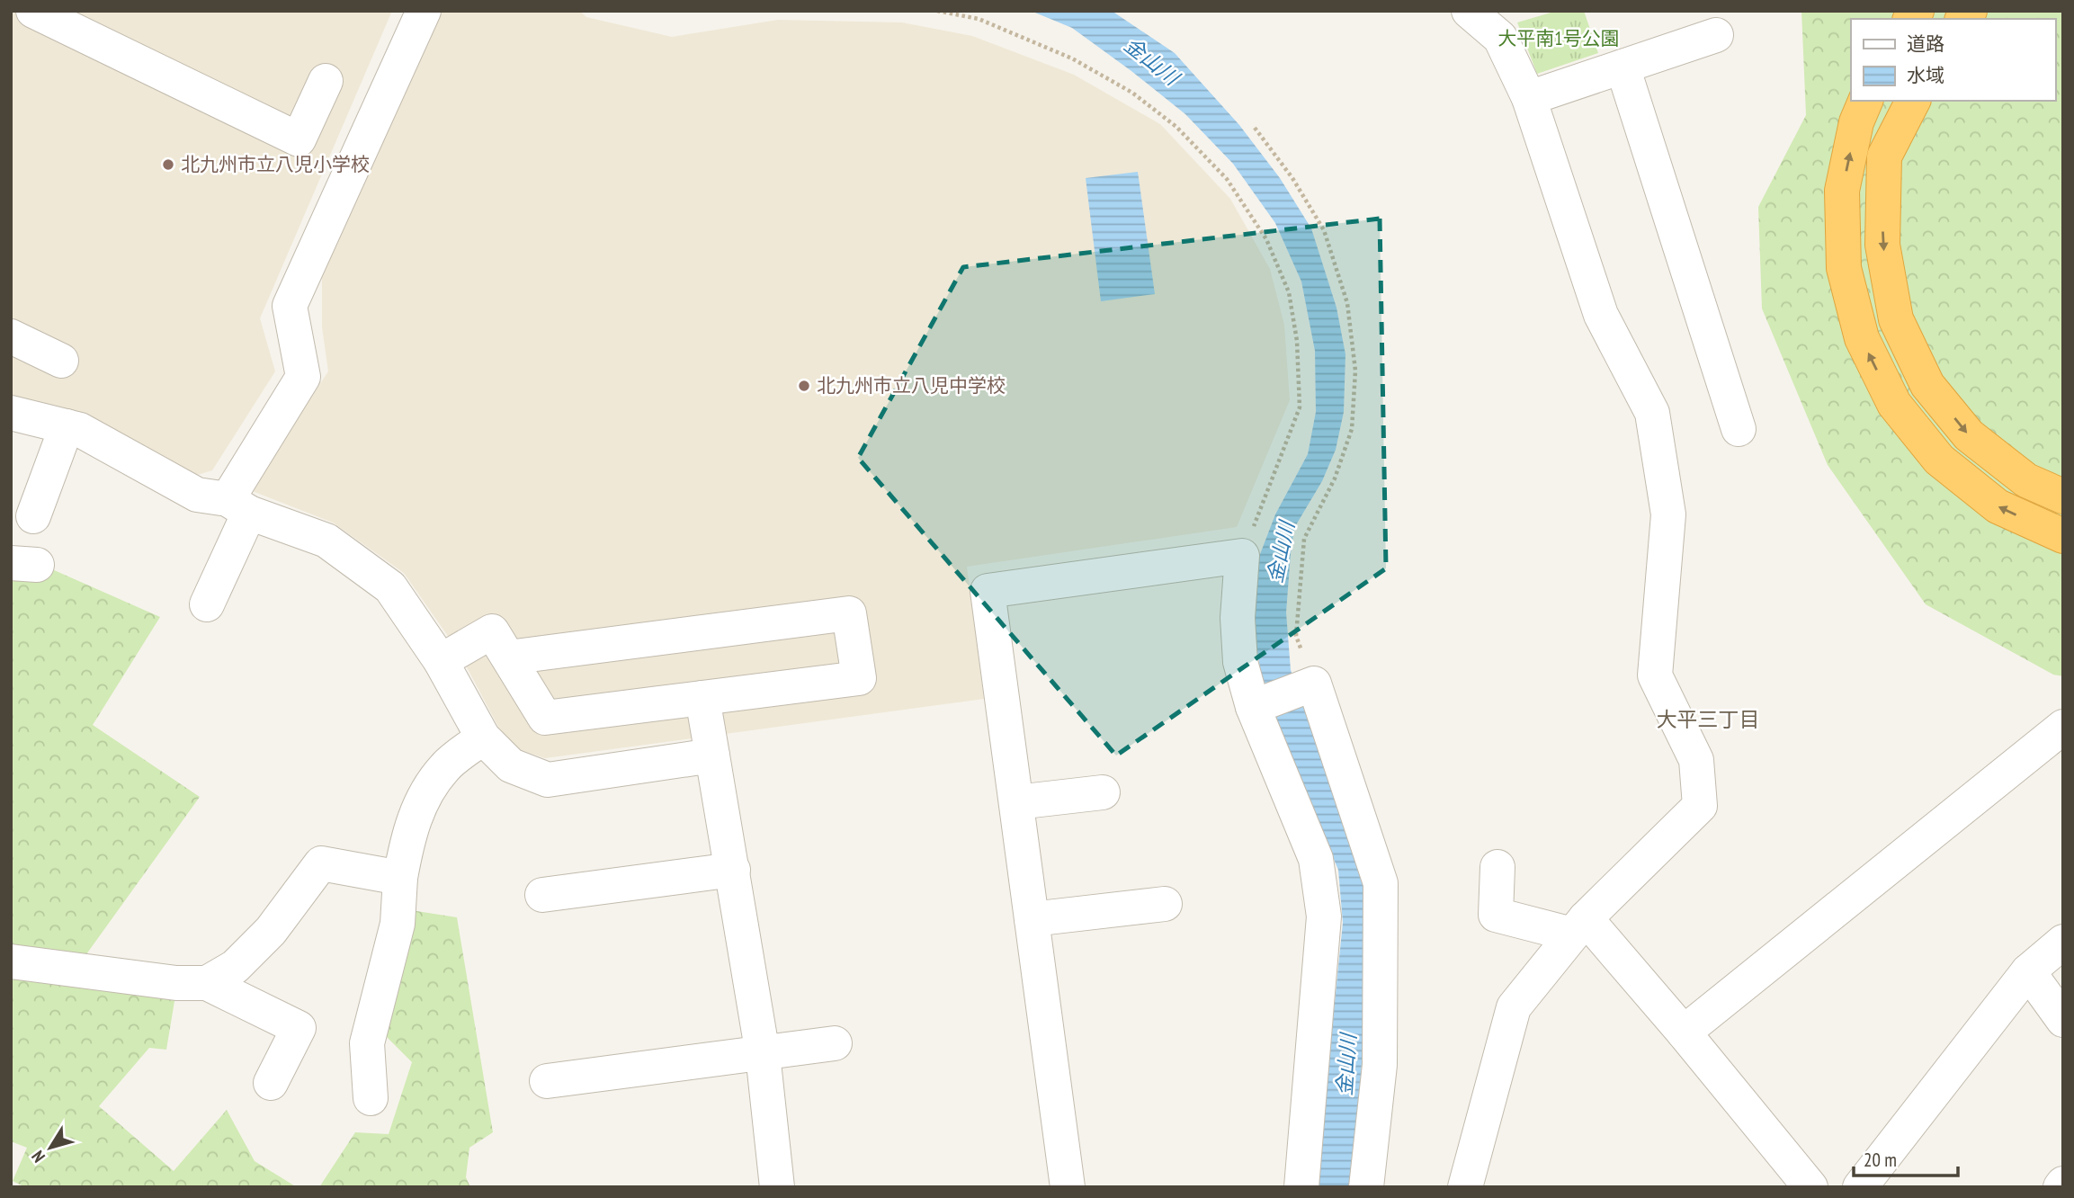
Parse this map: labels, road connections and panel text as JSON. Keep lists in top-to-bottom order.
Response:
{
  "districts": ["大平三丁目"],
  "water": ["金山川"],
  "parks": ["大平南1号公園"],
  "places": ["北九州市立八児小学校", "北九州市立八児中学校"],
  "legend": ["道路", "水域"],
  "scale_bar": "20 m",
  "north": "bottom left"
}
